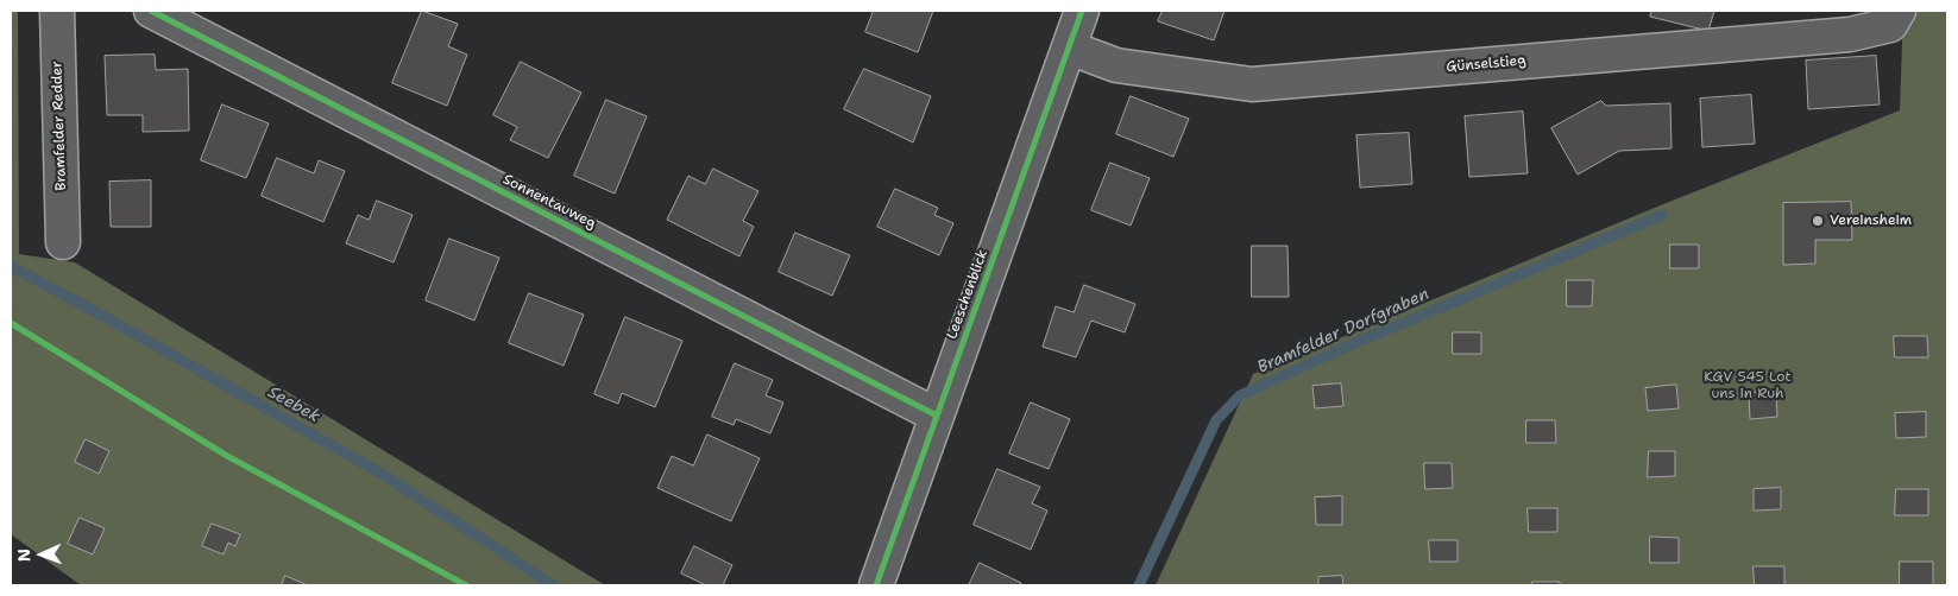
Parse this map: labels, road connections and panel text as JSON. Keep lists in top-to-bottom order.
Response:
{
  "streets": {
    "street": [
      "Günselstieg",
      "Bramfelder Redder",
      "Sonnentauweg",
      "Leeschenblick"
    ]
  },
  "crossings": [
    ["Günselstieg", "Leeschenblick"],
    ["Sonnentauweg", "Leeschenblick"]
  ],
  "water": ["Bramfelder Dorfgraben", "Seebek"],
  "parks": ["KGV 545 Lot uns in Ruh"],
  "places": ["Vereinsheim"],
  "north": "left"
}
